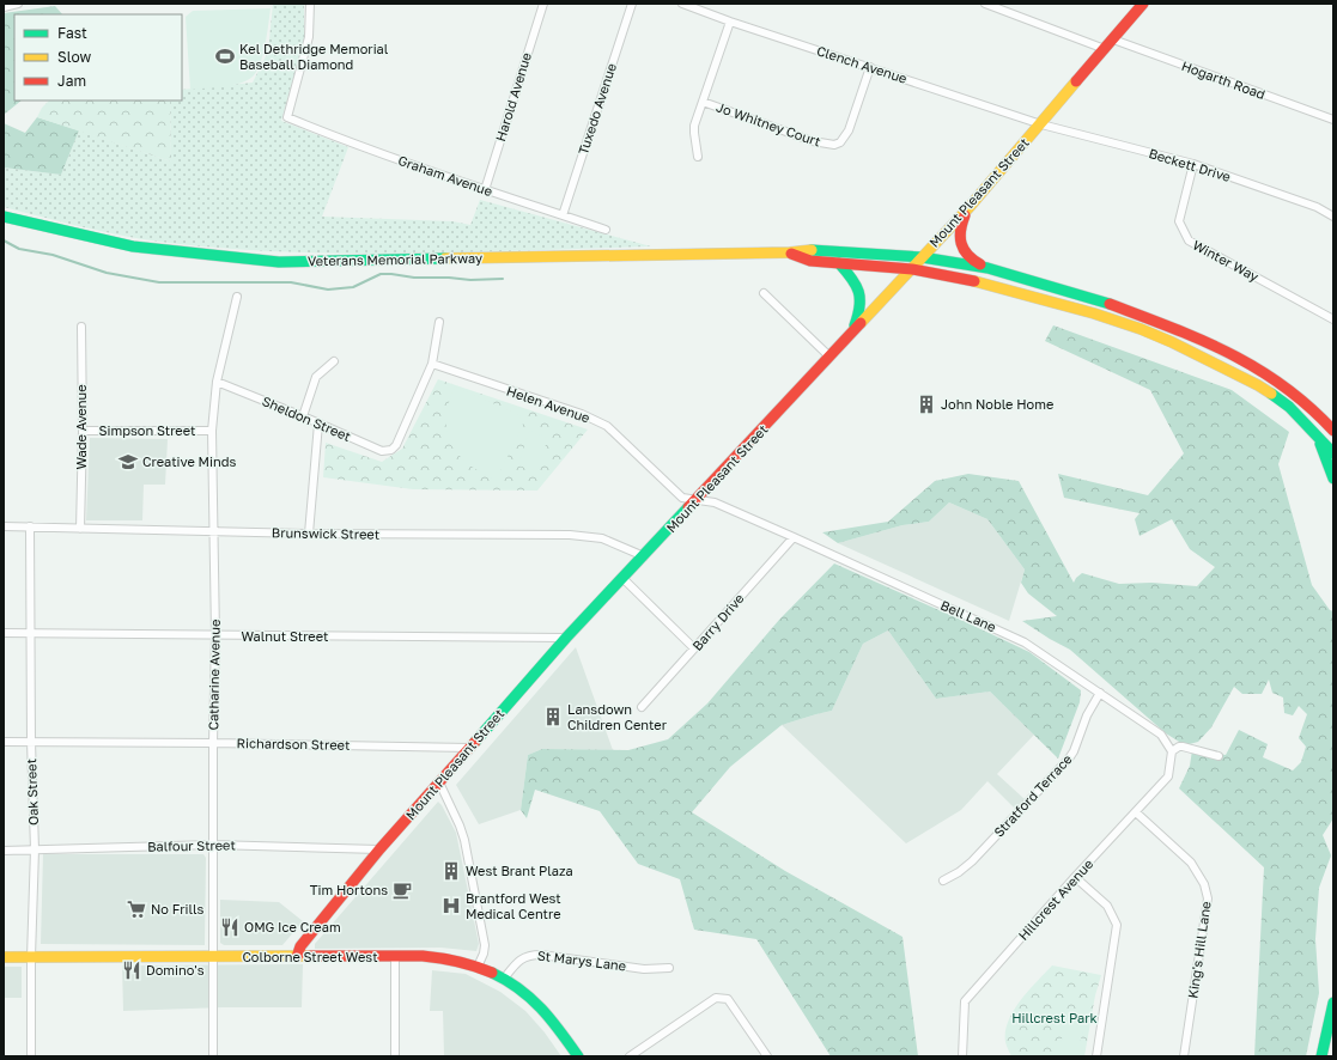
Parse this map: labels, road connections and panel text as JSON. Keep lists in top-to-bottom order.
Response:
{
  "streets": {
    "main road": ["Mount Pleasant Street", "Veterans Memorial Parkway", "Colborne Street West"],
    "street": [
      "Clench Avenue",
      "Hogarth Road",
      "Harold Avenue",
      "Tuxedo Avenue",
      "Jo Whitney Court",
      "Beckett Drive",
      "Graham Avenue",
      "Winter Way",
      "Helen Avenue",
      "Sheldon Street",
      "Wade Avenue",
      "Simpson Street",
      "Brunswick Street",
      "Bell Lane",
      "Barry Drive",
      "Walnut Street",
      "Catharine Avenue",
      "Richardson Street",
      "Oak Street",
      "Stratford Terrace",
      "Balfour Street",
      "Hillcrest Avenue",
      "King's Hill Lane",
      "St Marys Lane"
    ]
  },
  "crossings": [
    ["Clench Avenue", "Jo Whitney Court"],
    ["Clench Avenue", "Beckett Drive"],
    ["Clench Avenue", "Mount Pleasant Street"],
    ["Hogarth Road", "Mount Pleasant Street"],
    ["Harold Avenue", "Graham Avenue"],
    ["Tuxedo Avenue", "Graham Avenue"],
    ["Beckett Drive", "Mount Pleasant Street"],
    ["Beckett Drive", "Winter Way"],
    ["Mount Pleasant Street", "Veterans Memorial Parkway"],
    ["Mount Pleasant Street", "Helen Avenue"],
    ["Mount Pleasant Street", "Brunswick Street"],
    ["Mount Pleasant Street", "Bell Lane"],
    ["Mount Pleasant Street", "Walnut Street"],
    ["Mount Pleasant Street", "Richardson Street"],
    ["Mount Pleasant Street", "Balfour Street"],
    ["Mount Pleasant Street", "Colborne Street West"],
    ["Helen Avenue", "Sheldon Street"],
    ["Helen Avenue", "Bell Lane"],
    ["Sheldon Street", "Catharine Avenue"],
    ["Wade Avenue", "Simpson Street"],
    ["Wade Avenue", "Brunswick Street"],
    ["Simpson Street", "Catharine Avenue"],
    ["Brunswick Street", "Catharine Avenue"],
    ["Brunswick Street", "Oak Street"],
    ["Bell Lane", "Barry Drive"],
    ["Bell Lane", "Stratford Terrace"],
    ["Bell Lane", "Hillcrest Avenue"],
    ["Walnut Street", "Catharine Avenue"],
    ["Walnut Street", "Oak Street"],
    ["Catharine Avenue", "Richardson Street"],
    ["Catharine Avenue", "Balfour Street"],
    ["Catharine Avenue", "Colborne Street West"],
    ["Richardson Street", "Oak Street"],
    ["Oak Street", "Balfour Street"],
    ["Oak Street", "Colborne Street West"],
    ["Hillcrest Avenue", "King's Hill Lane"],
    ["Colborne Street West", "St Marys Lane"]
  ],
  "parks": ["Hillcrest Park"],
  "places": {
    "sports": ["Kel Dethridge Memorial Baseball Diamond"],
    "building": ["John Noble Home", "Lansdown Children Center", "West Brant Plaza"],
    "school or university": ["Creative Minds"],
    "cafe": ["Tim Hortons"],
    "hospital": ["Brantford West Medical Centre"],
    "supermarket": ["No Frills"],
    "restaurant": ["OMG Ice Cream", "Domino's"]
  },
  "legend": ["Fast", "Slow", "Jam"]
}
